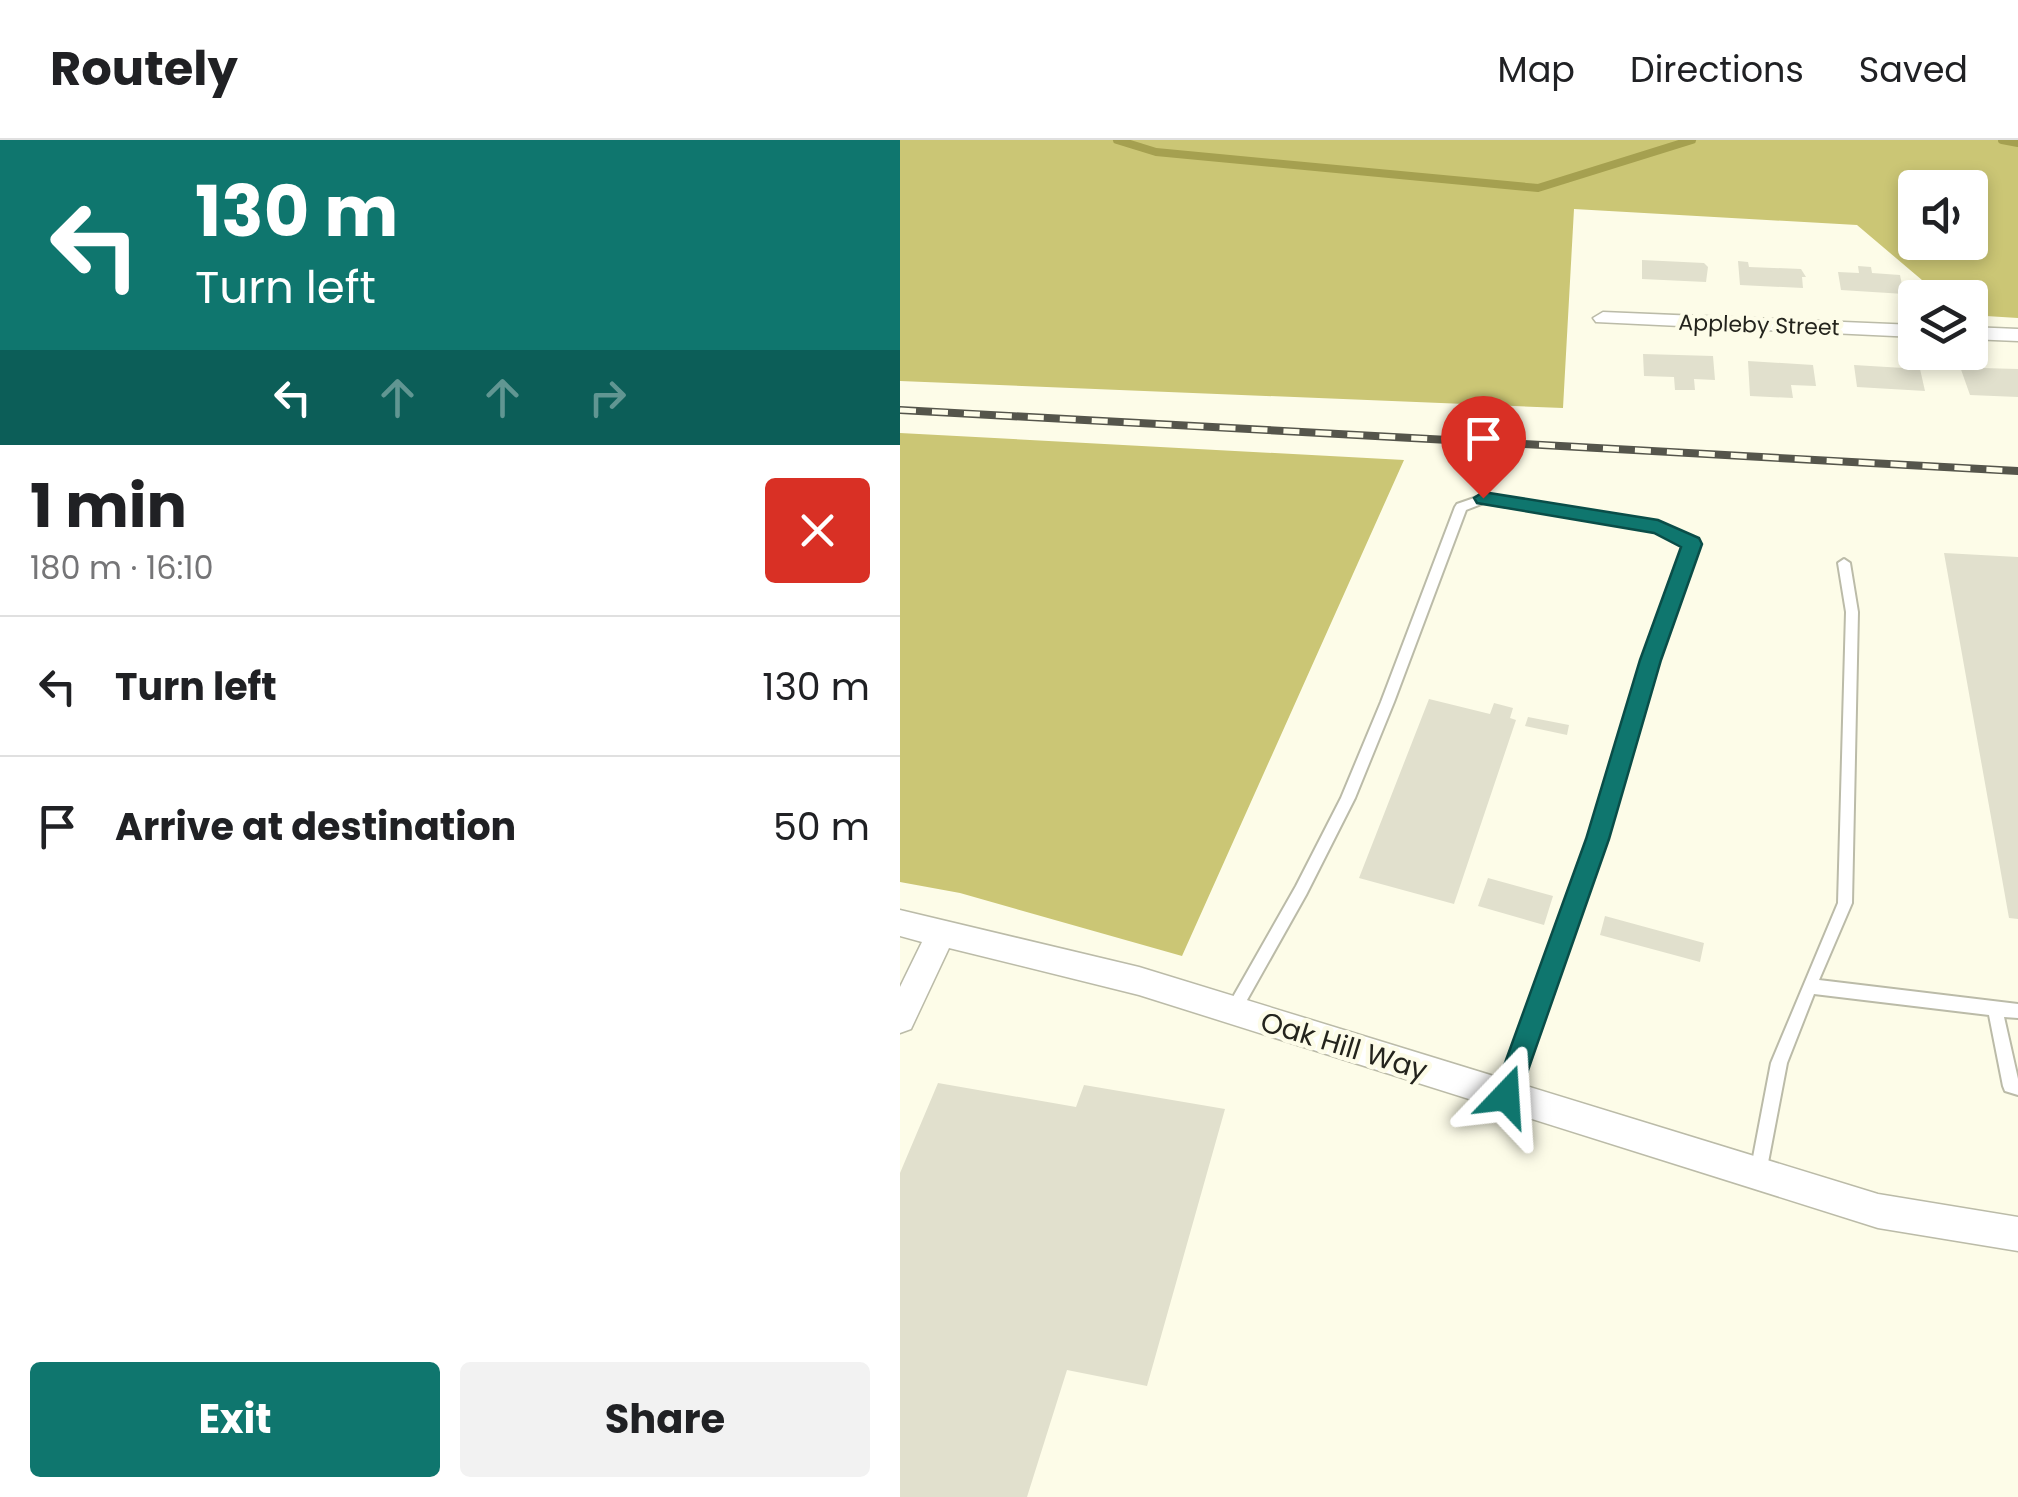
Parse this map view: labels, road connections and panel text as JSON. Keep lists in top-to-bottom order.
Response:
{
  "streets": {
    "street": ["Appleby Street", "Oak Hill Way"]
  },
  "page": {
    "header": "Routely",
    "nav": ["Map", "Directions", "Saved"],
    "turn": ["130 m", "Turn left"],
    "heading": ["1 min", "180 m · 16:10"],
    "list": [
      {
        "name": "Turn left",
        "value": "130 m"
      },
      {
        "name": "Arrive at destination",
        "value": "50 m"
      }
    ],
    "buttons": ["Exit", "Share"]
  }
}
